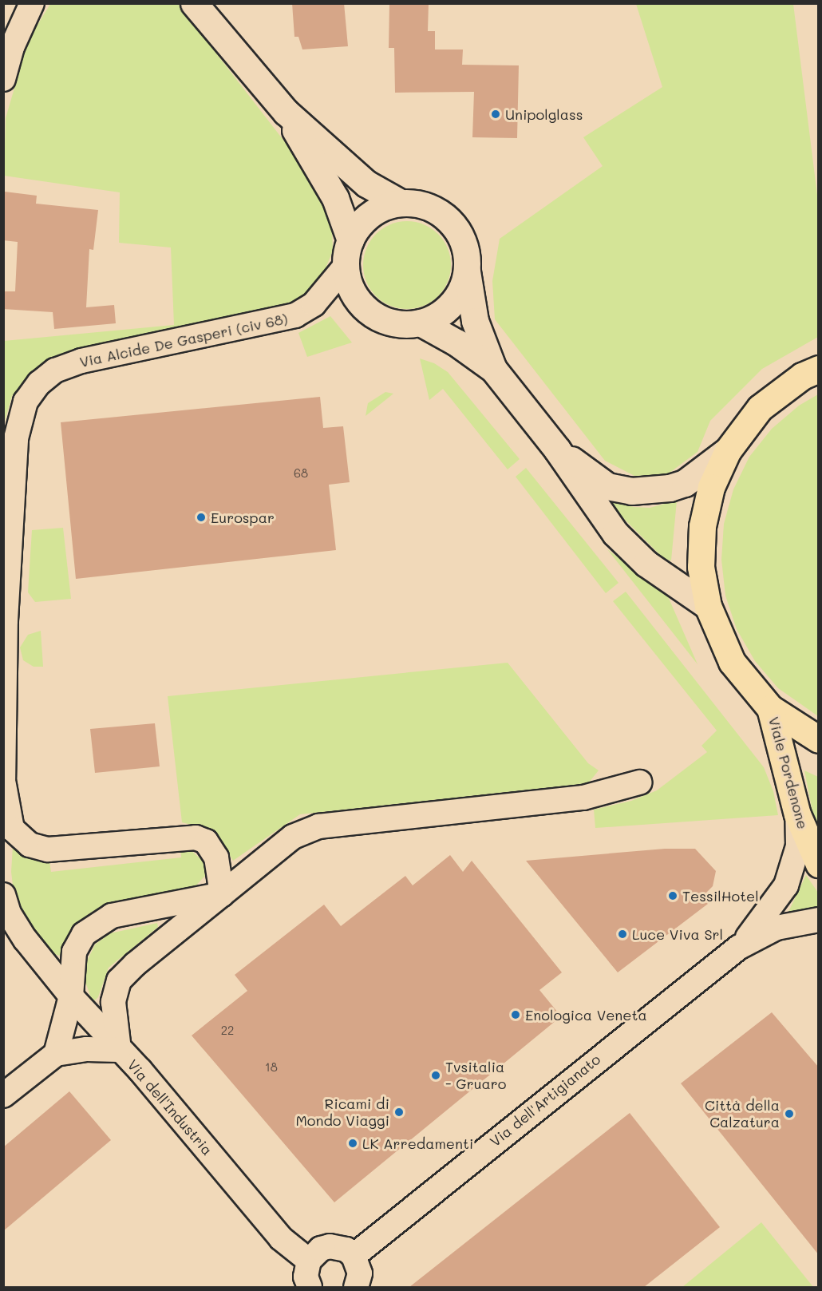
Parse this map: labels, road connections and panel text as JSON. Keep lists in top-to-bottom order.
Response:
{
  "streets": {
    "main road": ["Viale Pordenone"],
    "street": ["Via Alcide De Gasperi (civ 68)", "Via dell'Artigianato", "Via dell'Industria"]
  },
  "places": [
    "Unipolglass",
    "Eurospar",
    "TessilHotel",
    "Luce Viva Srl",
    "Enologica Veneta",
    "Tvsitalia - Gruaro",
    "Ricami di Mondo Viaggi",
    "Città della Calzatura",
    "LK Arredamenti"
  ],
  "house_numbers": ["68", "22", "18"]
}
